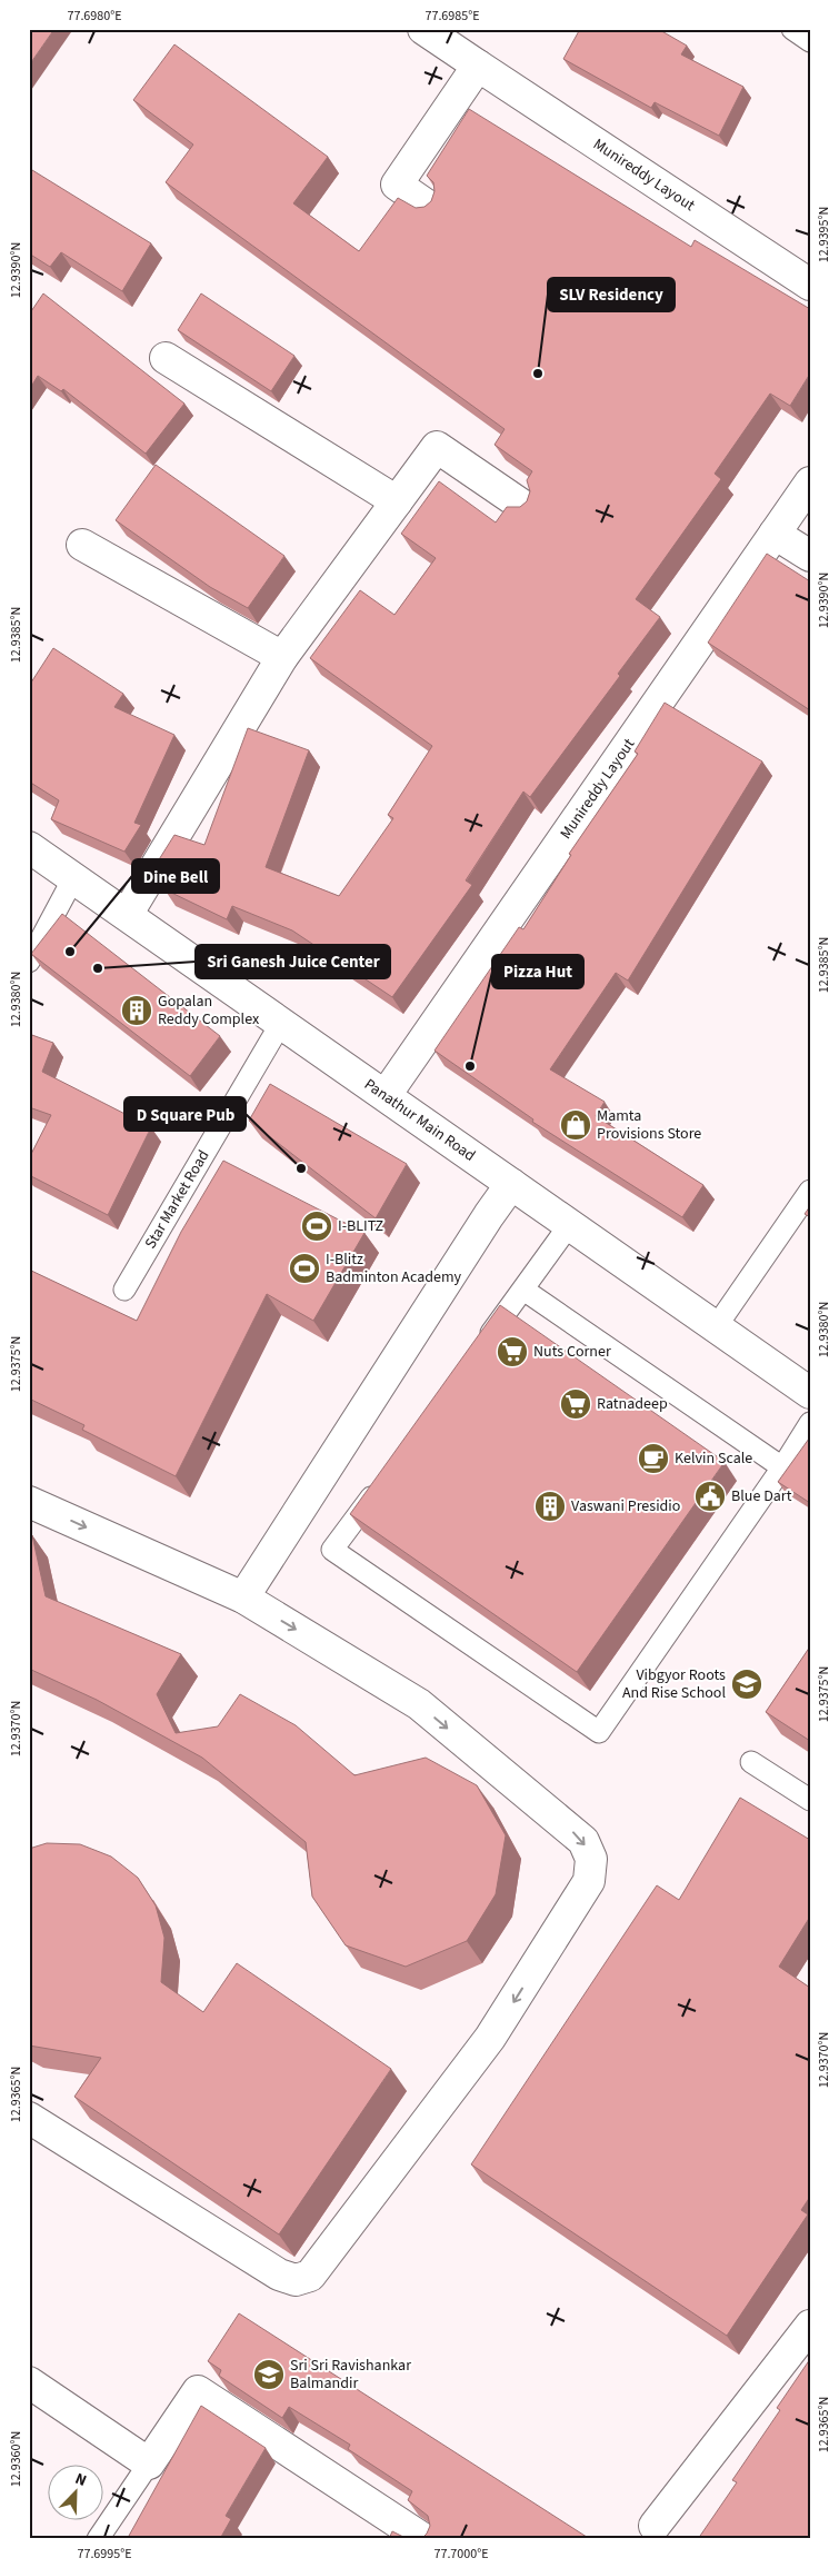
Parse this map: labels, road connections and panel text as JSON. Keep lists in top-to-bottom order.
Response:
{
  "streets": {
    "street": ["Munireddy Layout", "Panathur Main Road"],
    "lane": ["Star Market Road"]
  },
  "crossings": [
    ["Munireddy Layout", "Panathur Main Road"],
    ["Panathur Main Road", "Star Market Road"]
  ],
  "places": {
    "other": [
      "SLV Residency",
      "Dine Bell",
      "Sri Ganesh Juice Center",
      "Pizza Hut",
      "D Square Pub"
    ],
    "building": ["Gopalan Reddy Complex", "Vaswani Presidio"],
    "shop": ["Mamta Provisions Store"],
    "sports": ["I-BLITZ", "I-Blitz Badminton Academy"],
    "supermarket": ["Nuts Corner", "Ratnadeep"],
    "cafe": ["Kelvin Scale"],
    "public building": ["Blue Dart"],
    "school or university": ["Vibgyor Roots And Rise School", "Sri Sri Ravishankar Balmandir"]
  },
  "north": "top right",
  "coordinates": [
    "77.6980°E",
    "77.6985°E",
    "12.9395°N",
    "12.9390°N",
    "12.9385°N",
    "12.9380°N",
    "12.9375°N",
    "12.9370°N",
    "12.9365°N",
    "12.9360°N",
    "77.6995°E",
    "77.7000°E"
  ]
}
